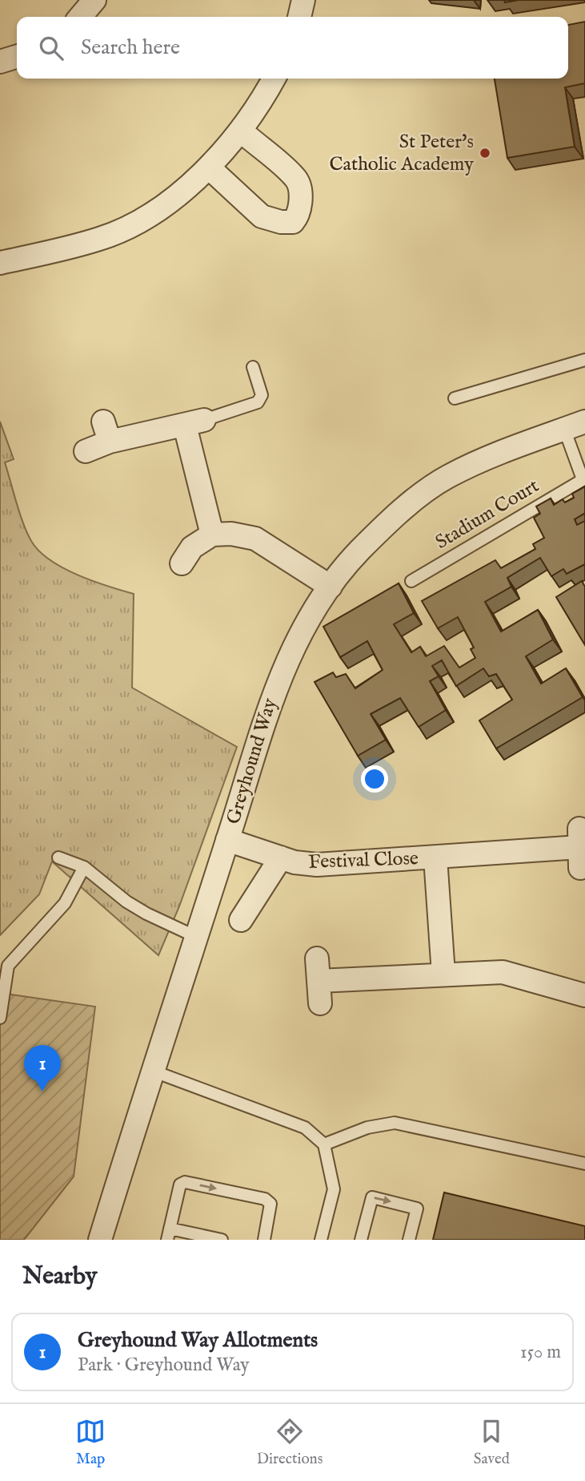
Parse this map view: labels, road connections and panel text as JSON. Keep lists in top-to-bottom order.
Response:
{
  "streets": {
    "street": ["Greyhound Way", "Festival Close"],
    "lane": ["Stadium Court"]
  },
  "crossings": [
    ["Stadium Court", "Greyhound Way"],
    ["Greyhound Way", "Festival Close"]
  ],
  "places": ["St Peter's Catholic Academy"],
  "page": {
    "search": "Search here",
    "pins": "1",
    "heading": "Nearby",
    "list": [
      {
        "mark": "1",
        "name": "Greyhound Way Allotments",
        "note": "Park · Greyhound Way",
        "value": "150 m"
      }
    ],
    "nav": ["Map", "Directions", "Saved"]
  }
}
